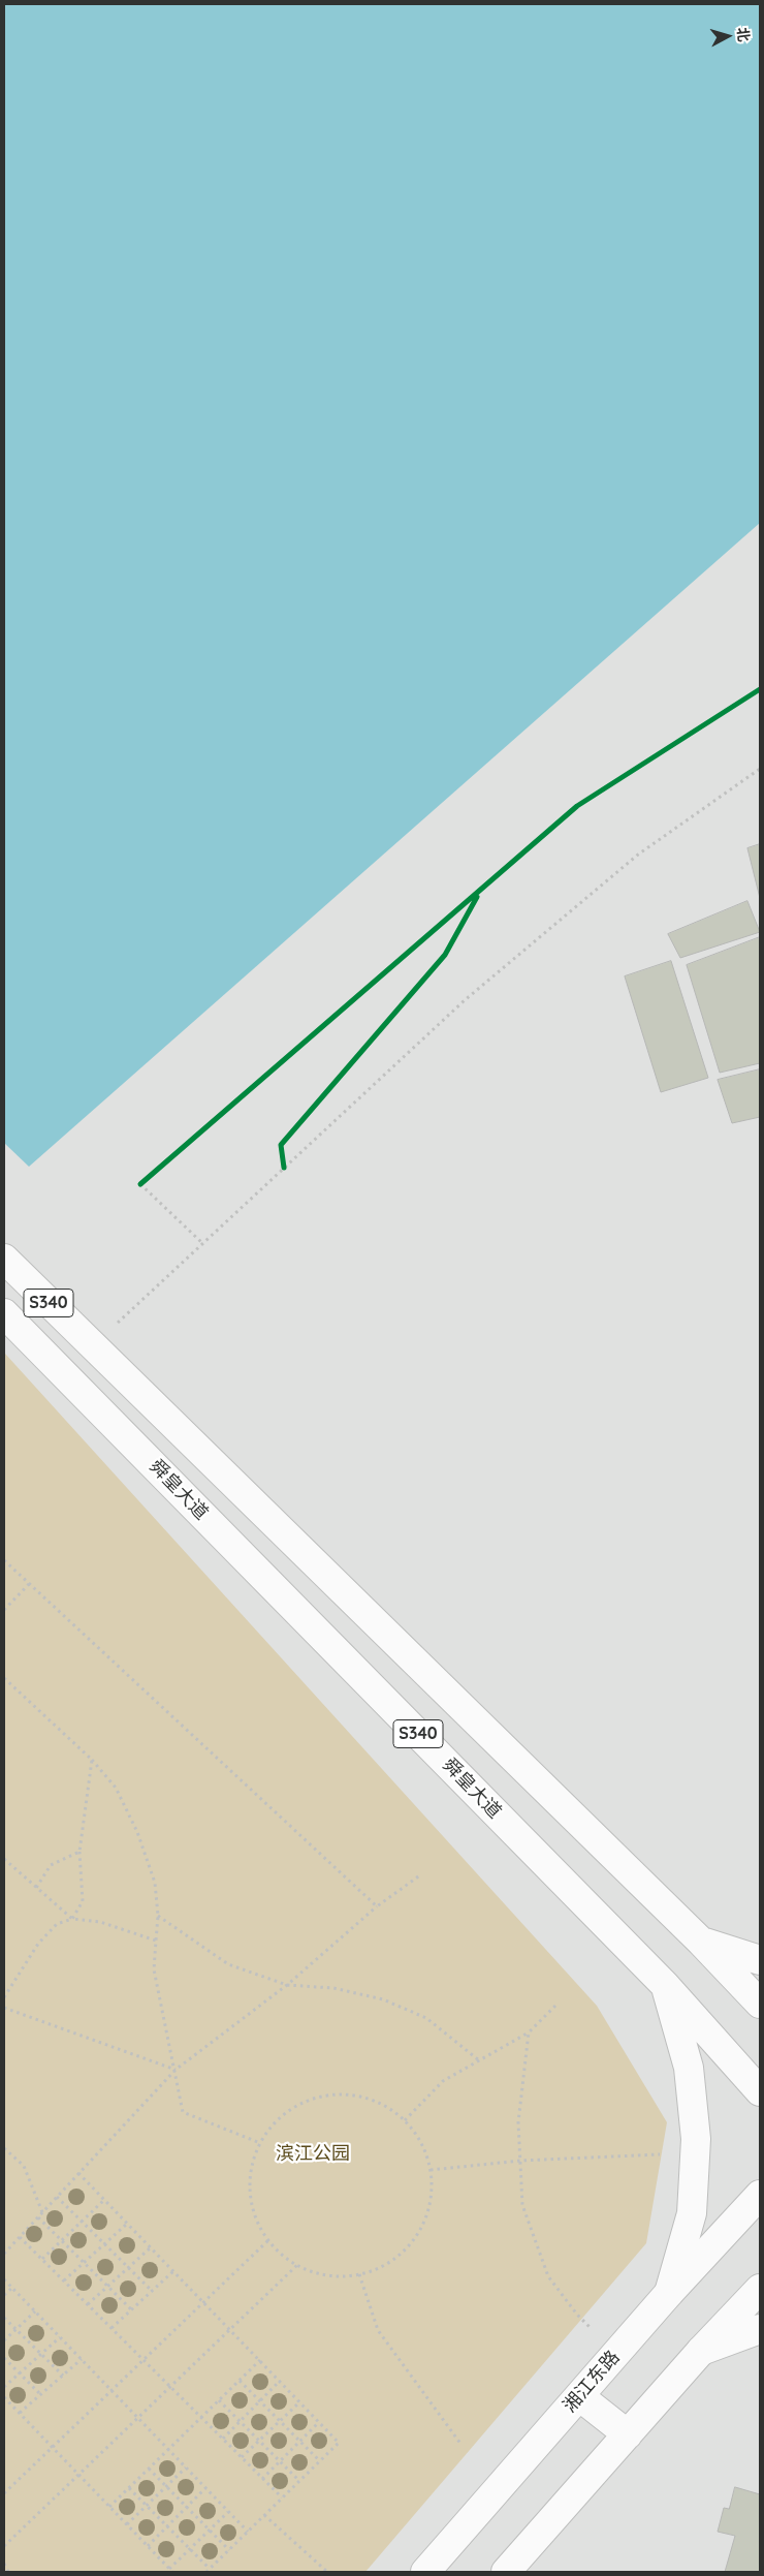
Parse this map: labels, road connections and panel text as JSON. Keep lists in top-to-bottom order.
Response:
{
  "streets": {
    "main road": ["S340", "舜皇大道", "湘江东路"]
  },
  "parks": ["滨江公园"],
  "north": "right"
}
